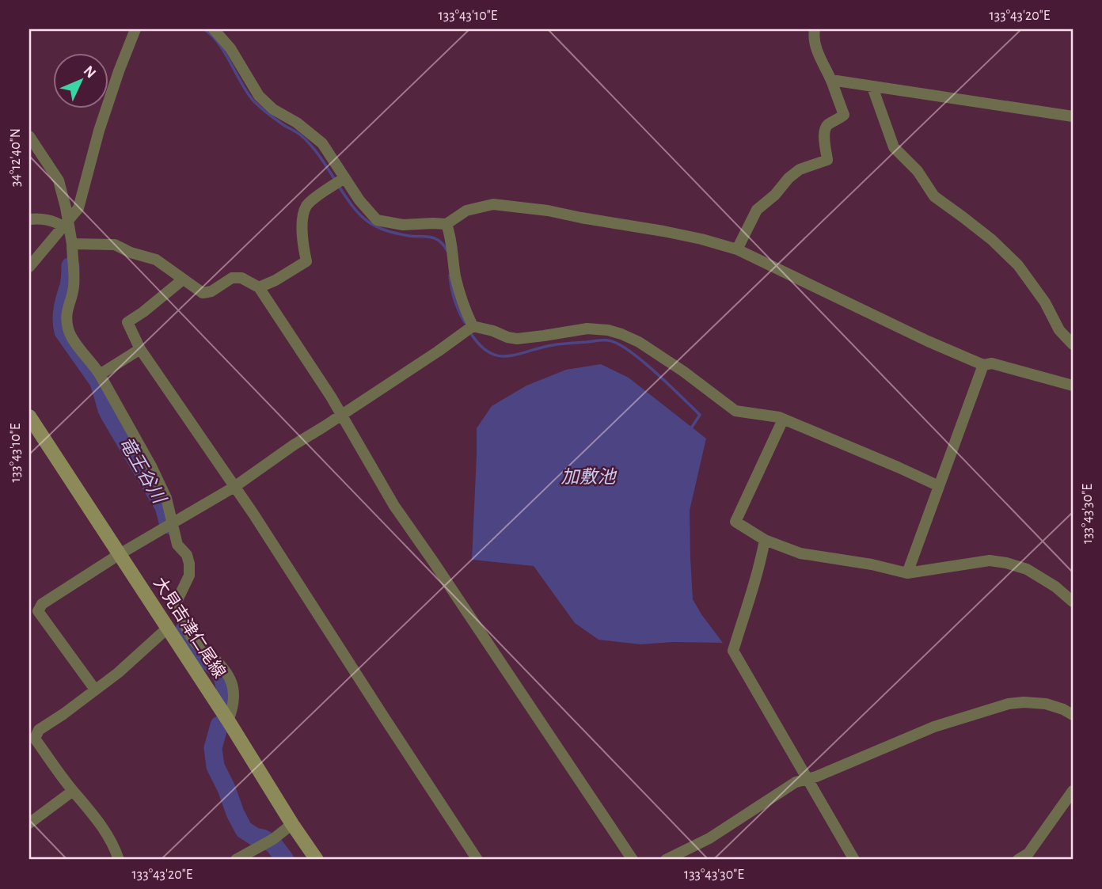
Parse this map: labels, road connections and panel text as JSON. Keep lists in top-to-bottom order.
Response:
{
  "streets": {
    "main road": ["大見吉津仁尾線"]
  },
  "water": ["竜王谷川", "加敷池"],
  "north": "top right",
  "coordinates": [
    "133°43'10\"E",
    "133°43'20\"E",
    "34°12'40\"N",
    "133°43'30\"E"
  ]
}
